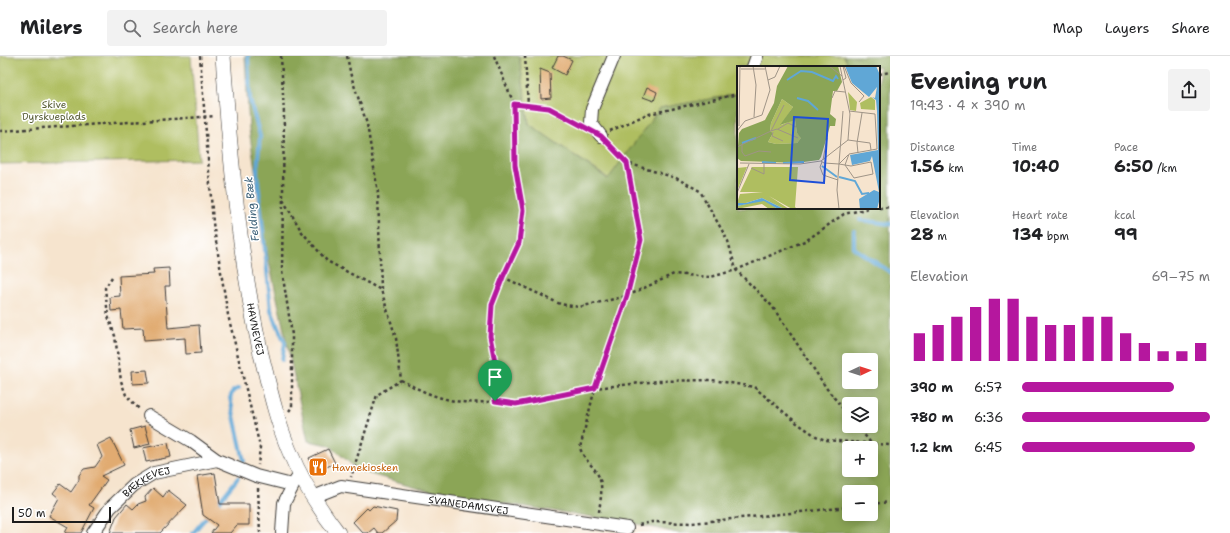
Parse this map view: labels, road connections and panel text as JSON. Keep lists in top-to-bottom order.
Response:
{
  "streets": {
    "street": ["HAVNEVEJ", "BÆKKEVEJ", "SVANEDAMSVEJ"]
  },
  "crossings": [
    ["HAVNEVEJ", "SVANEDAMSVEJ"]
  ],
  "water": ["Felding Bæk"],
  "parks": ["Skive Dyrskueplads"],
  "places": {
    "restaurant": ["Havnekiosken"]
  },
  "scale_bar": "50 m",
  "north": "right",
  "page": {
    "header": "Milers",
    "search": "Search here",
    "nav": ["Map", "Layers", "Share"],
    "heading": ["Evening run", "19:43 · 4 × 390 m"],
    "stats": [
      ["Distance", "1.56 km"],
      ["Time", "10:40"],
      ["Pace", "6:50 /km"],
      ["Elevation", "28 m"],
      ["Heart rate", "134 bpm"],
      ["kcal", "99"]
    ],
    "chart": ["Elevation", "69–75 m"],
    "map_buttons": ["+", "−"],
    "list": [
      {
        "name": "390 m",
        "note": "6:57"
      },
      {
        "name": "780 m",
        "note": "6:36"
      },
      {
        "name": "1.2 km",
        "note": "6:45"
      }
    ],
    "scale": "50 m"
  }
}
